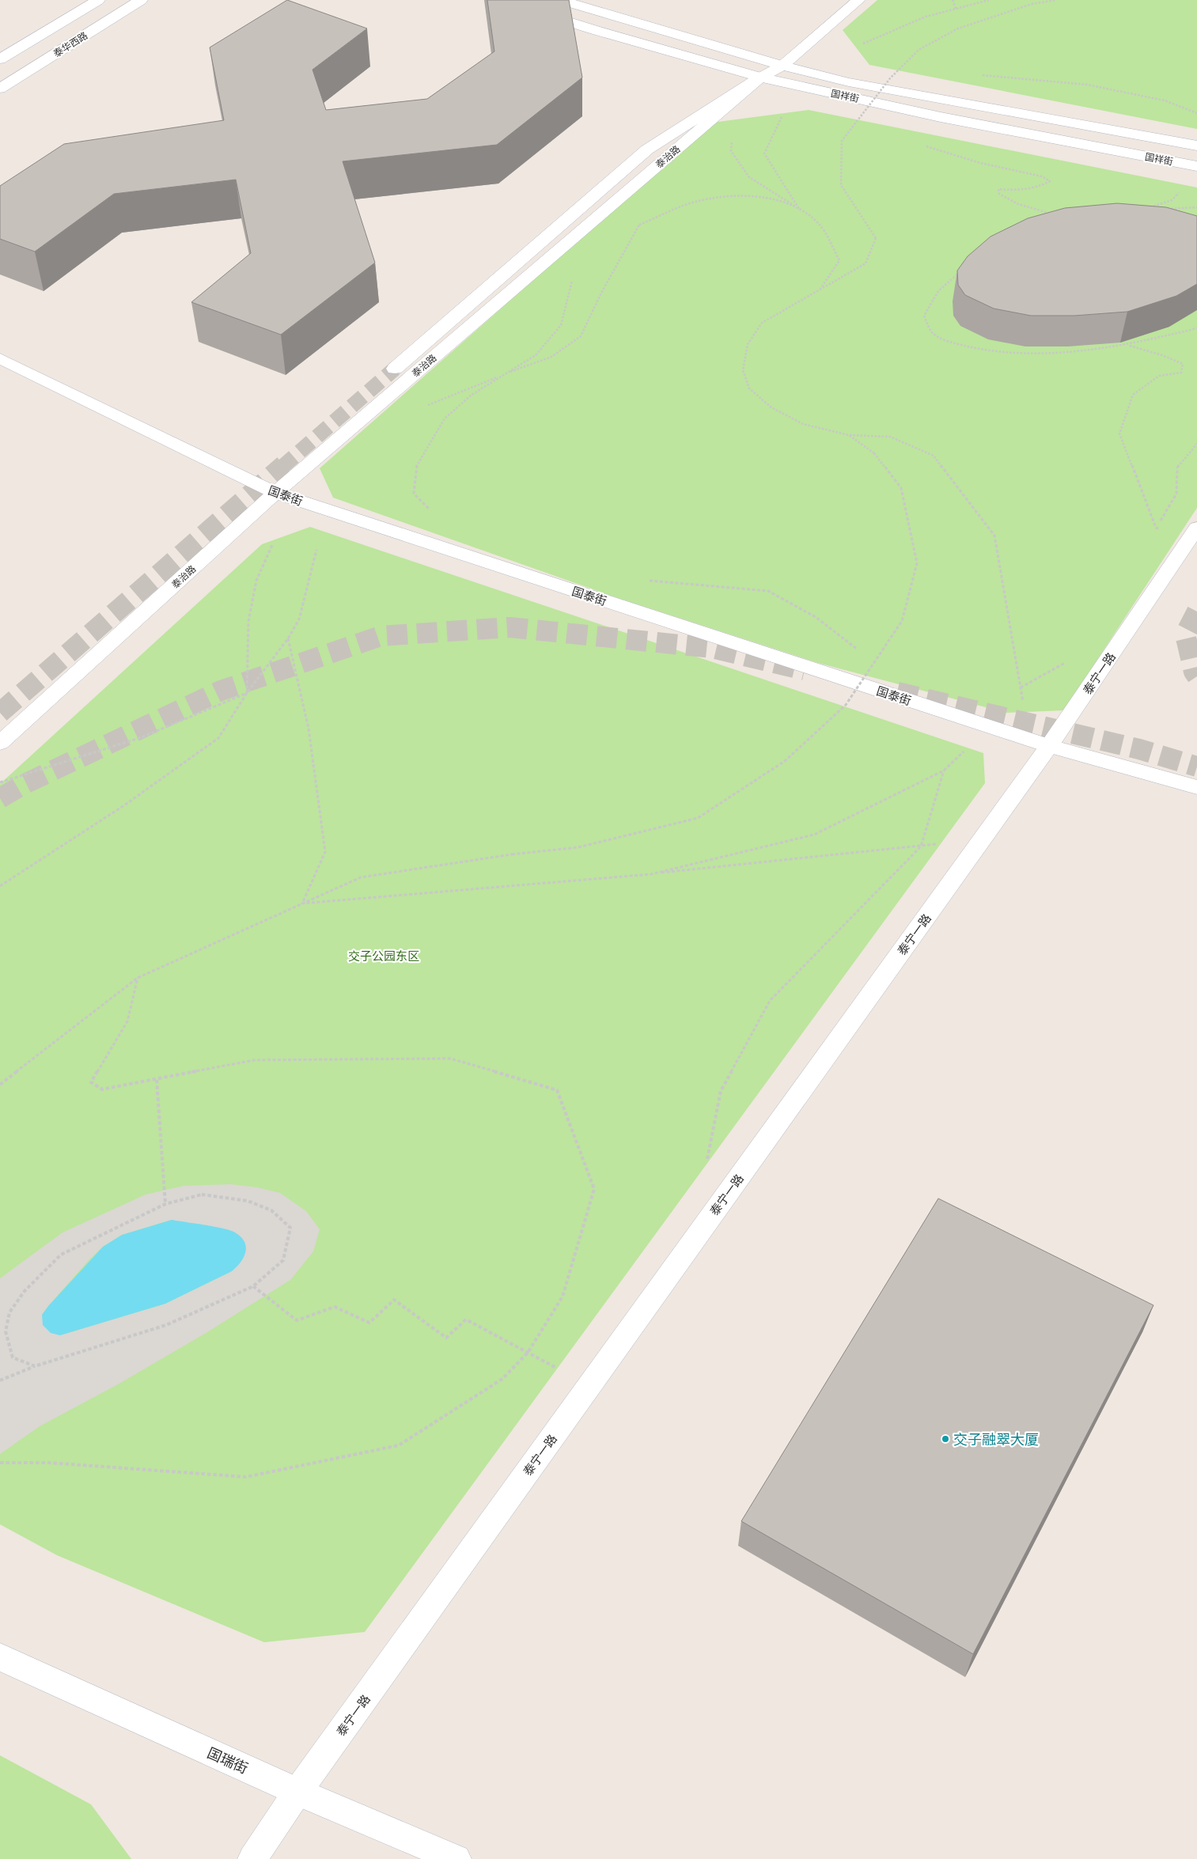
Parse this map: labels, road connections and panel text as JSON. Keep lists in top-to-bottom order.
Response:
{
  "streets": {
    "street": [
      "泰华西路",
      "国祥街",
      "泰治路",
      "国泰街",
      "泰宁一路",
      "国瑞街"
    ]
  },
  "crossings": [
    ["国祥街", "泰治路"],
    ["泰治路", "国泰街"],
    ["国泰街", "泰宁一路"],
    ["泰宁一路", "国瑞街"]
  ],
  "parks": ["交子公园东区"],
  "places": ["交子融翠大厦"]
}
